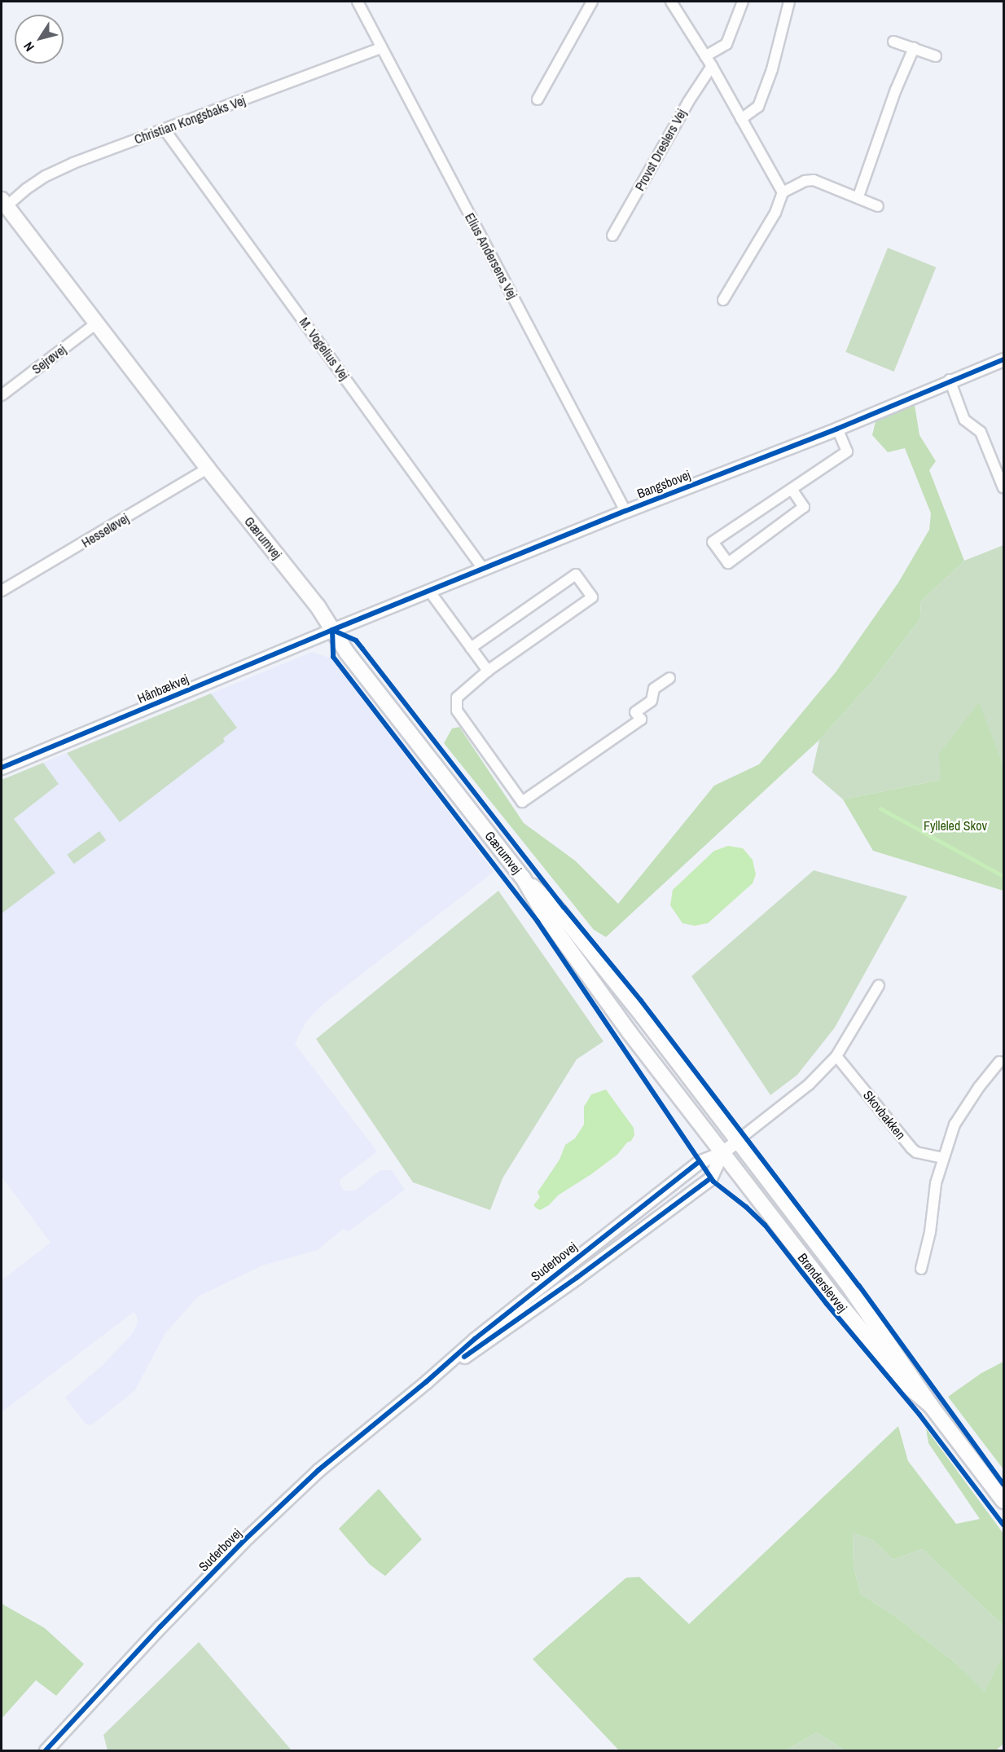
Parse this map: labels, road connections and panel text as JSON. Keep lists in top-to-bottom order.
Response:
{
  "streets": {
    "main road": ["Gærumvej", "Brønderslevvej"],
    "street": [
      "Christian Kongsbaks Vej",
      "Provst Dreslers Vej",
      "Elius Andersens Vej",
      "M. Vogelius Vej",
      "Sejrøvej",
      "Bangsbovej",
      "Hesseløvej",
      "Hånbækvej",
      "Skovbakken",
      "Suderbovej"
    ]
  },
  "crossings": [
    ["Christian Kongsbaks Vej", "Elius Andersens Vej"],
    ["Christian Kongsbaks Vej", "M. Vogelius Vej"],
    ["Christian Kongsbaks Vej", "Gærumvej"],
    ["Elius Andersens Vej", "Bangsbovej"],
    ["M. Vogelius Vej", "Bangsbovej"],
    ["Sejrøvej", "Gærumvej"],
    ["Bangsbovej", "Gærumvej"],
    ["Bangsbovej", "Hånbækvej"],
    ["Hesseløvej", "Gærumvej"],
    ["Gærumvej", "Hånbækvej"],
    ["Gærumvej", "Suderbovej"],
    ["Gærumvej", "Brønderslevvej"],
    ["Suderbovej", "Brønderslevvej"]
  ],
  "parks": ["Fylleled Skov"],
  "north": "bottom left"
}
